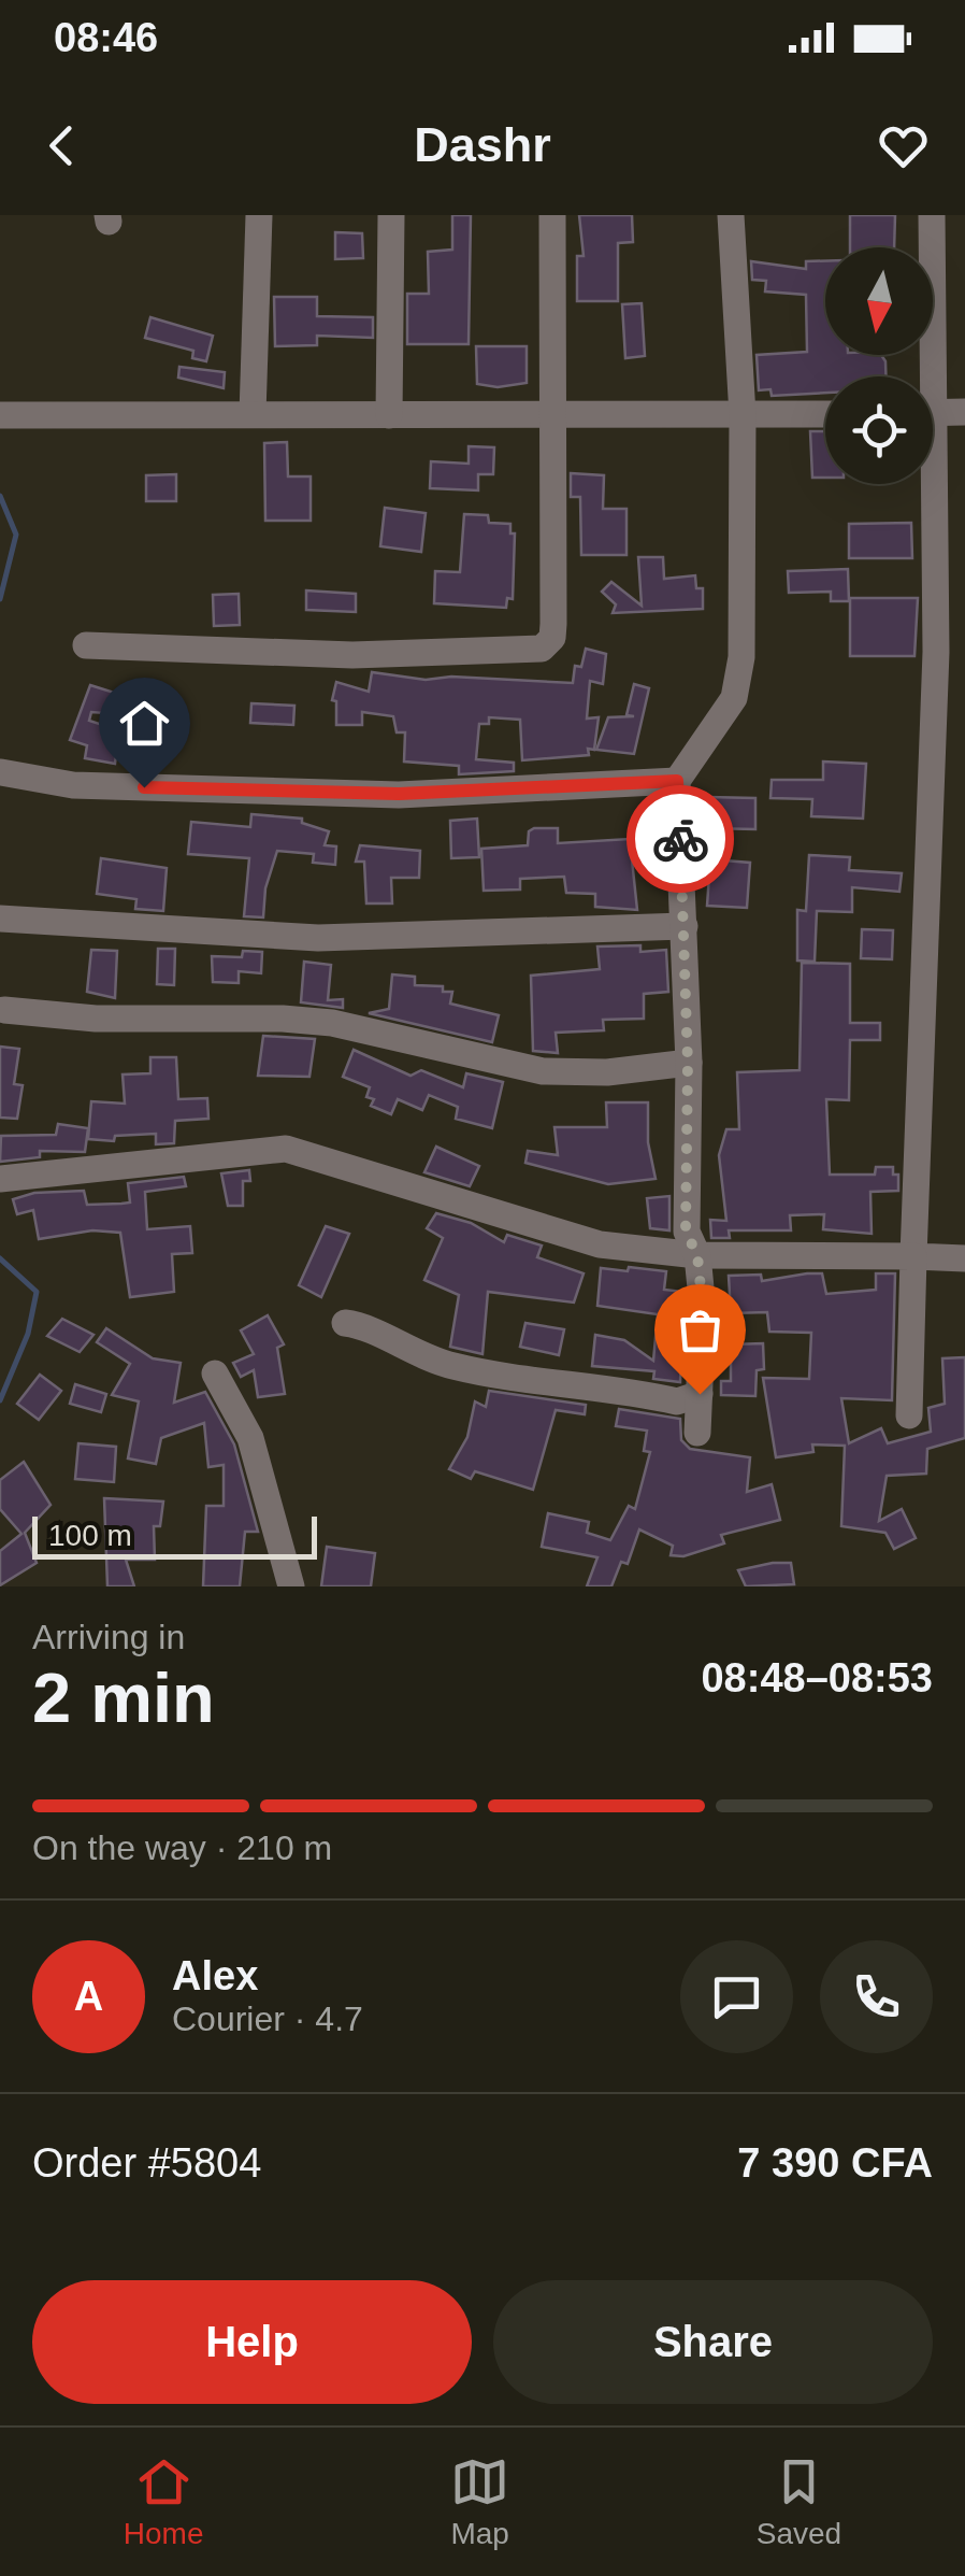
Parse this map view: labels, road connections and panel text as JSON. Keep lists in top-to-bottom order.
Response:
{
  "scale_bar": "100 m",
  "north": "bottom",
  "page": {
    "status": "08:46",
    "header": "Dashr",
    "scale": "100 m",
    "heading": ["2 min", "Arriving in", "08:48–08:53"],
    "panel": [
      "Alex",
      "Courier · 4.7",
      "Order #5804",
      "7 390 CFA"
    ],
    "bar": "On the way · 210 m",
    "round": "A",
    "buttons": ["Help", "Share"],
    "tabs": ["Home", "Map", "Saved"]
  }
}
